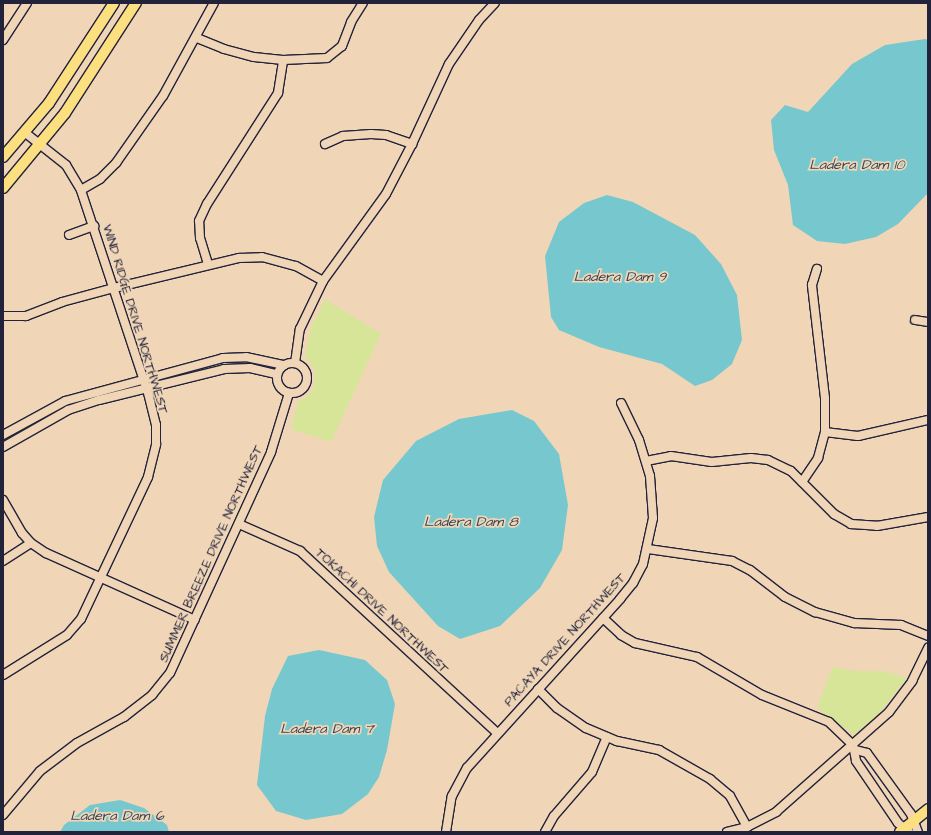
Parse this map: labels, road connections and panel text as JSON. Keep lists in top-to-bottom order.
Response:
{
  "streets": {
    "street": [
      "WIND RIDGE DRIVE NORTHWEST",
      "SUMMER BREEZE DRIVE NORTHWEST",
      "TOKACHI DRIVE NORTHWEST",
      "PACAYA DRIVE NORTHWEST"
    ]
  },
  "crossings": [
    ["SUMMER BREEZE DRIVE NORTHWEST", "TOKACHI DRIVE NORTHWEST"],
    ["TOKACHI DRIVE NORTHWEST", "PACAYA DRIVE NORTHWEST"]
  ],
  "water": [
    "Ladera Dam 10",
    "Ladera Dam 9",
    "Ladera Dam 8",
    "Ladera Dam 7",
    "Ladera Dam 6"
  ]
}
